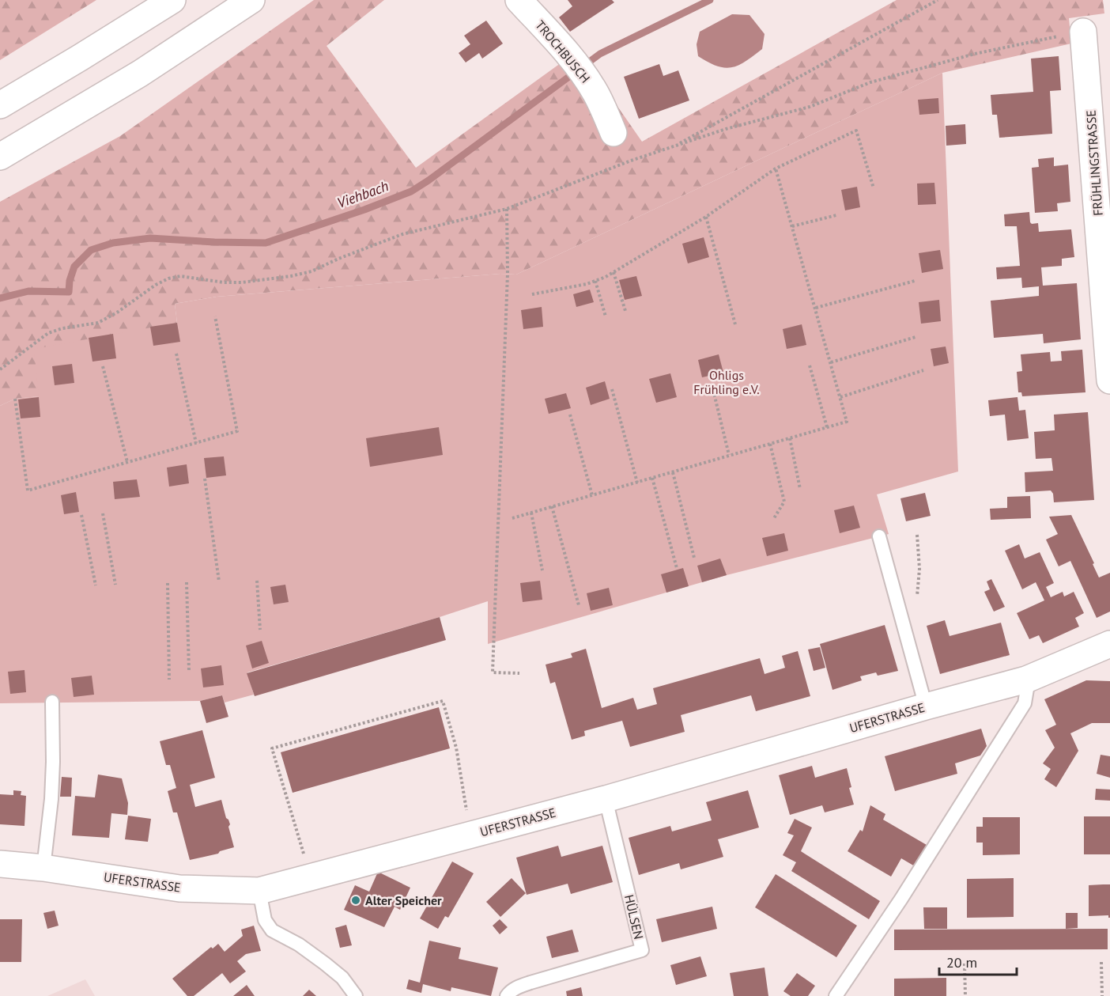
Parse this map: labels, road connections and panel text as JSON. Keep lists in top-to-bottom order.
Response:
{
  "streets": {
    "main road": ["TROCHBUSCH", "FRÜHLINGSTRASSE", "UFERSTRASSE"],
    "lane": ["HÜLSEN"]
  },
  "crossings": [
    ["UFERSTRASSE", "HÜLSEN"]
  ],
  "water": ["Viehbach"],
  "parks": ["Ohligs Frühling e.V."],
  "places": ["Alter Speicher"],
  "scale_bar": "20 m"
}
